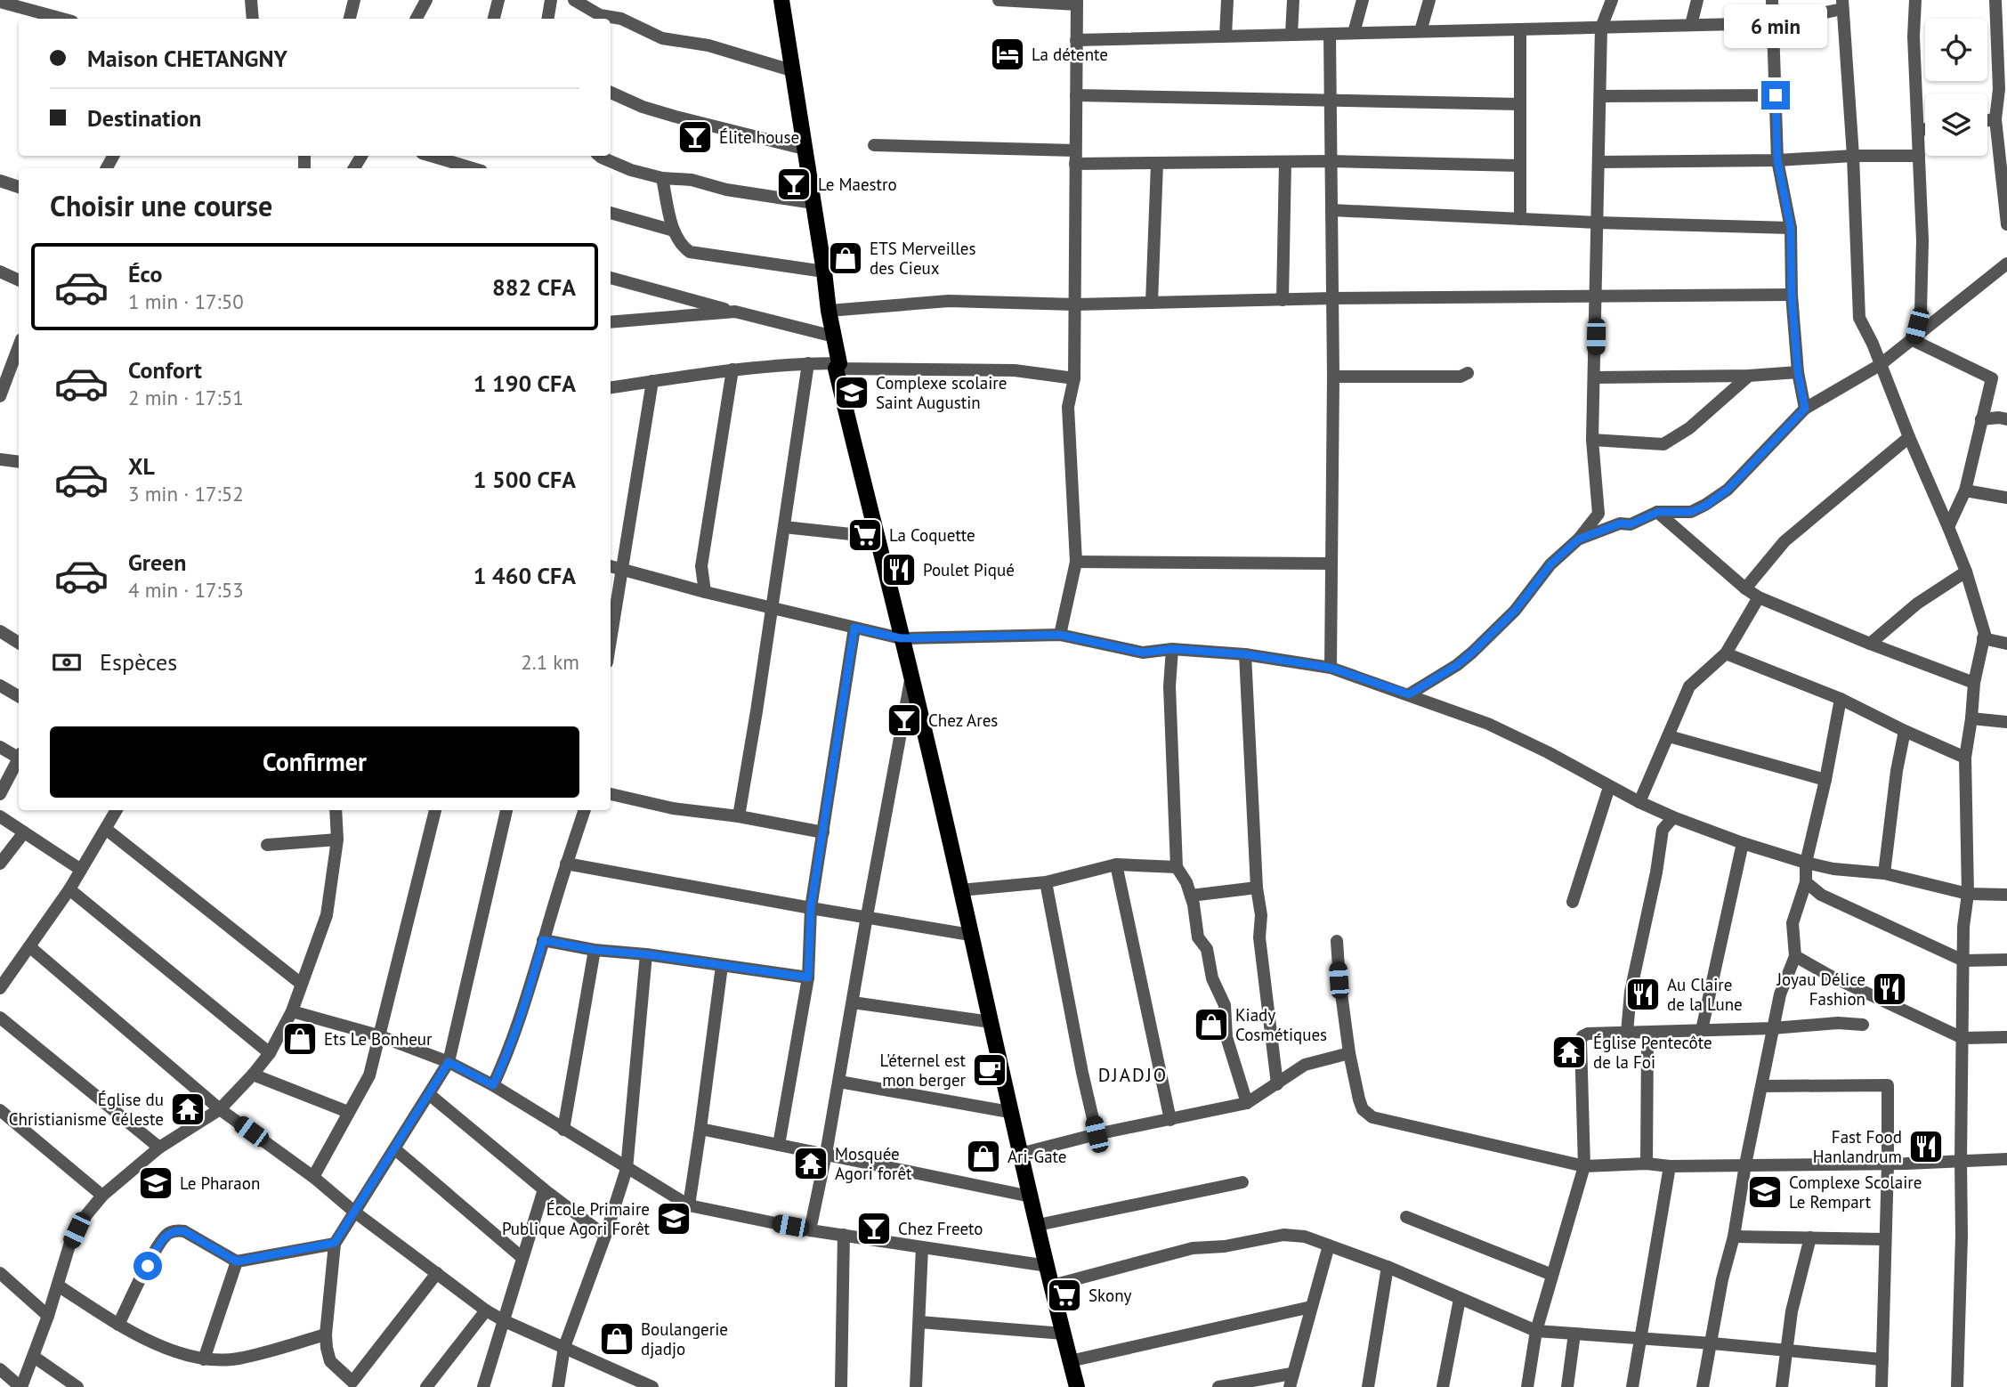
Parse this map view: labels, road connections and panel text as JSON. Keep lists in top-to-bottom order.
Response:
{
  "districts": ["DJADJO"],
  "places": {
    "hotel": ["La détente"],
    "bar": [
      "Élite house",
      "Le Maestro",
      "Chez Ares",
      "Chez Freeto"
    ],
    "shop": [
      "ETS Merveilles des Cieux",
      "Kiady Cosmétiques",
      "Ets Le Bonheur",
      "Ari-Gate",
      "Boulangerie djadjo"
    ],
    "school or university": [
      "Complexe scolaire Saint Augustin",
      "Le Pharaon",
      "Complexe Scolaire Le Rempart",
      "École Primaire Publique Agori Forêt"
    ],
    "supermarket": ["La Coquette", "Skony"],
    "restaurant": [
      "Poulet Piqué",
      "Joyau Délice Fashion",
      "Au Claire de la Lune",
      "Fast Food Hanlandrum"
    ],
    "temple": ["Église Pentecôte de la Foi", "Église du Christianisme Céleste", "Mosquée Agori forêt"],
    "cafe": ["L'éternel est mon berger"]
  },
  "page": {
    "bubble": "6 min",
    "banner": ["Maison CHETANGNY", "Destination"],
    "heading": "Choisir une course",
    "list": [
      {
        "name": "Éco",
        "note": "1 min · 17:50",
        "value": "882 CFA"
      },
      {
        "name": "Confort",
        "note": "2 min · 17:51",
        "value": "1 190 CFA"
      },
      {
        "name": "XL",
        "note": "3 min · 17:52",
        "value": "1 500 CFA"
      },
      {
        "name": "Green",
        "note": "4 min · 17:53",
        "value": "1 460 CFA"
      }
    ],
    "pay": ["Espèces", "2.1 km"],
    "buttons": "Confirmer"
  }
}
